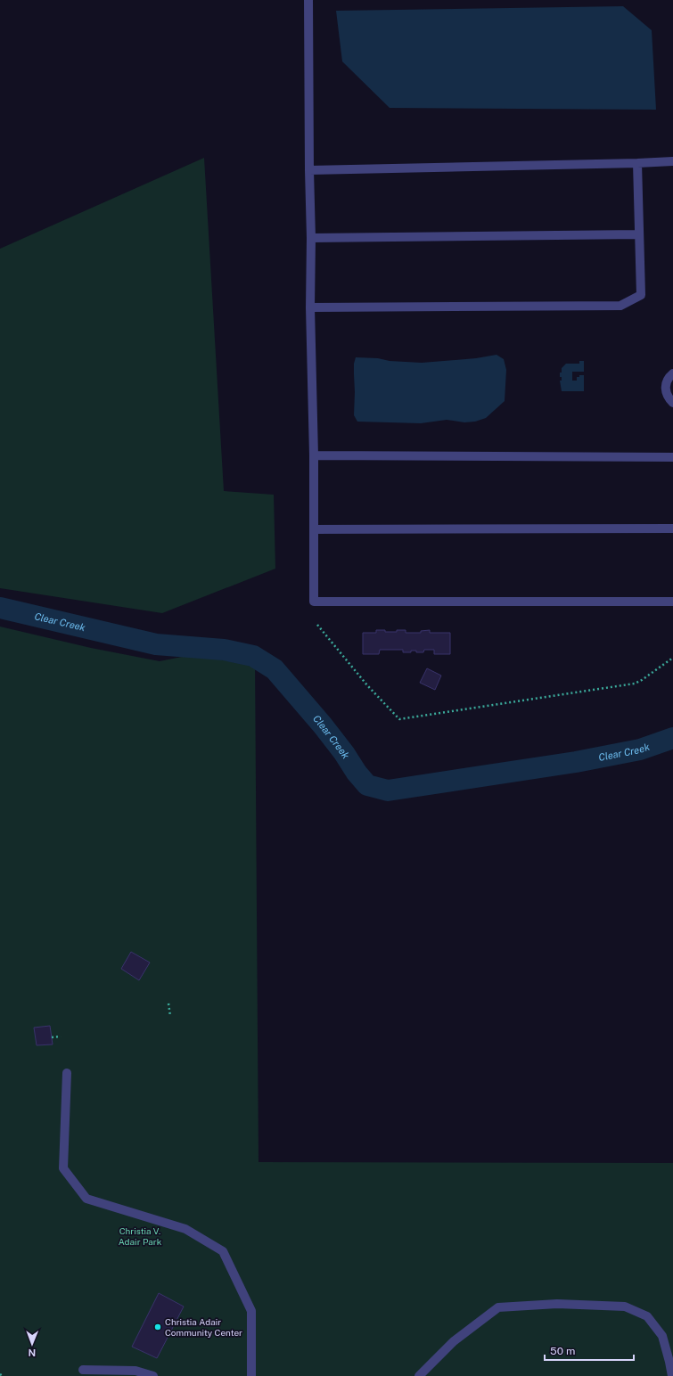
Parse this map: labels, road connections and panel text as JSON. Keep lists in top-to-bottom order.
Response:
{
  "water": ["Clear Creek"],
  "parks": ["Christia V. Adair Park"],
  "places": ["Christia Adair Community Center"],
  "scale_bar": "50 m",
  "north": "bottom"
}
